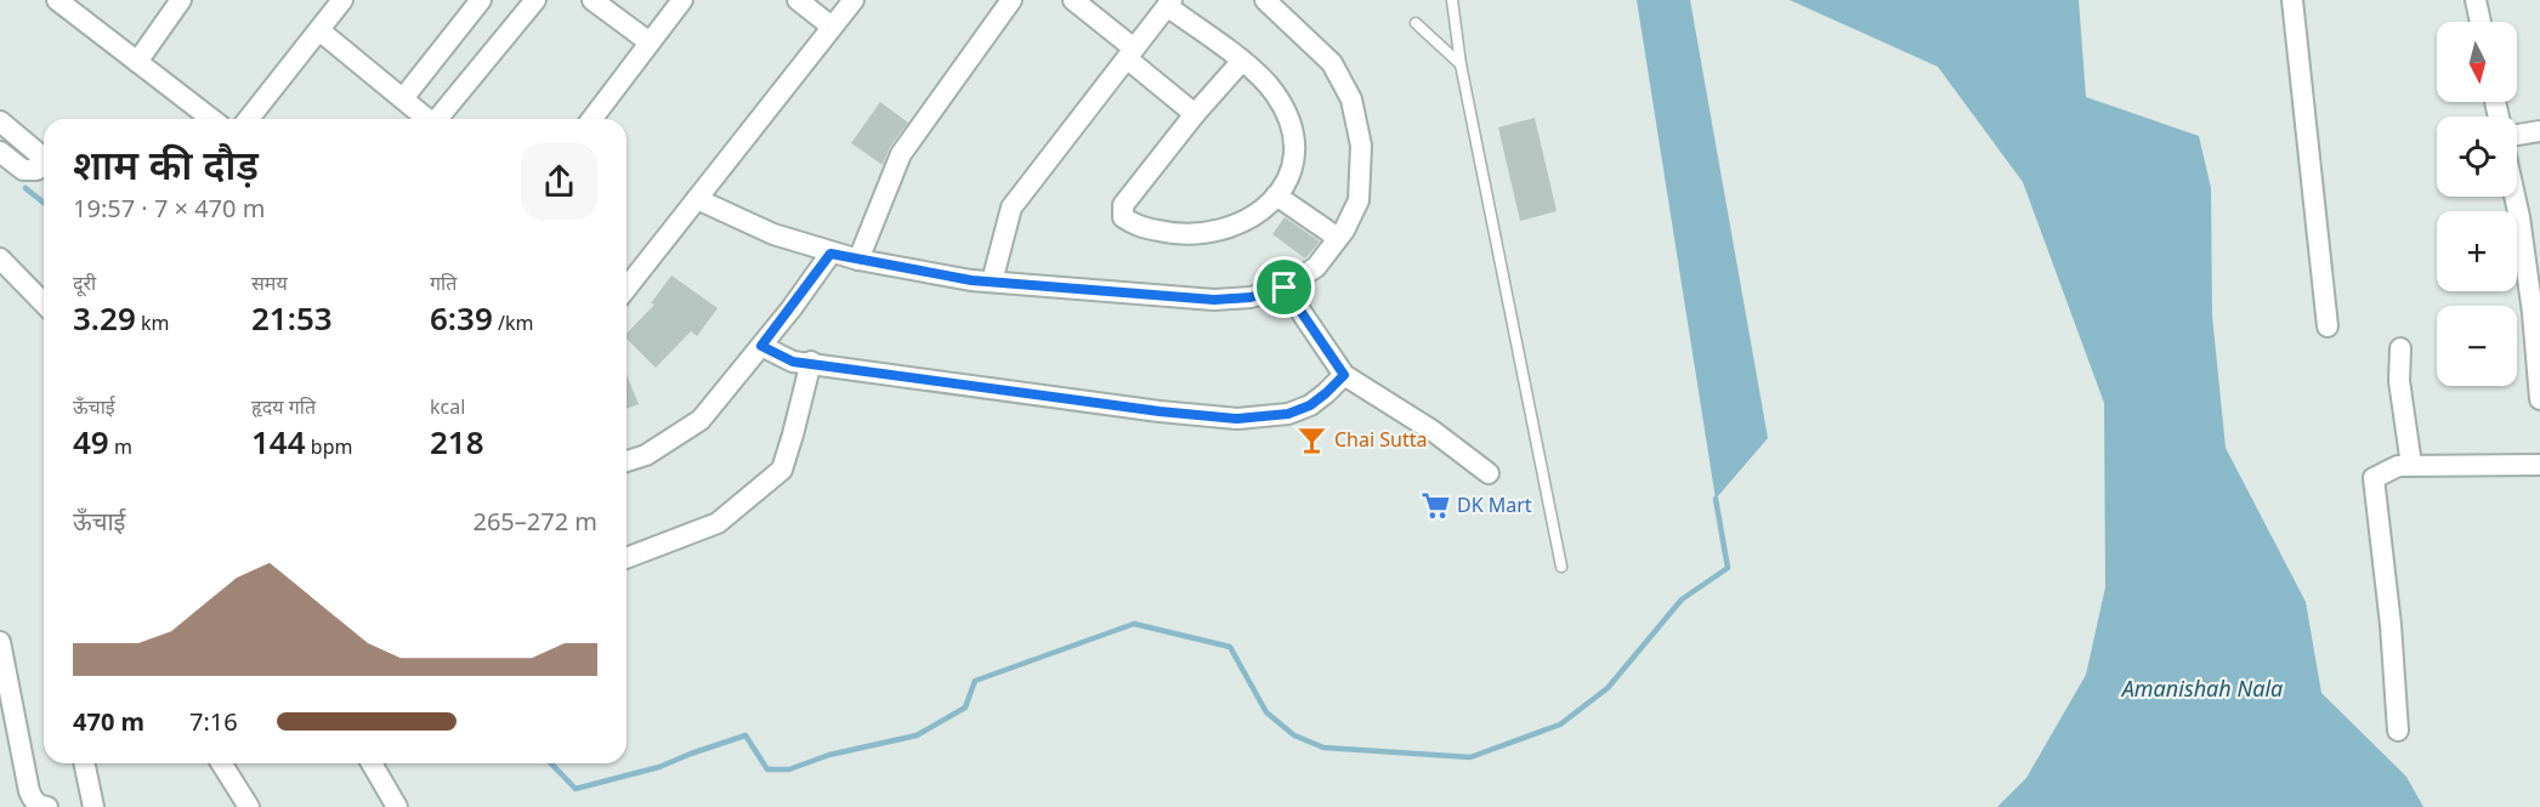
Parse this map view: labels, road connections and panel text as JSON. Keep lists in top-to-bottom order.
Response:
{
  "water": ["Amanishah Nala"],
  "places": {
    "bar": ["Chai Sutta"],
    "supermarket": ["DK Mart"]
  },
  "north": "bottom",
  "page": {
    "map_buttons": ["+", "−"],
    "heading": ["शाम की दौड़", "19:57 · 7 × 470 m"],
    "stats": [
      ["दूरी", "3.29 km"],
      ["समय", "21:53"],
      ["गति", "6:39 /km"],
      ["ऊँचाई", "49 m"],
      ["हृदय गति", "144 bpm"],
      ["kcal", "218"]
    ],
    "chart": ["ऊँचाई", "265–272 m"],
    "list": [
      {
        "name": "470 m",
        "note": "7:16"
      }
    ]
  }
}
